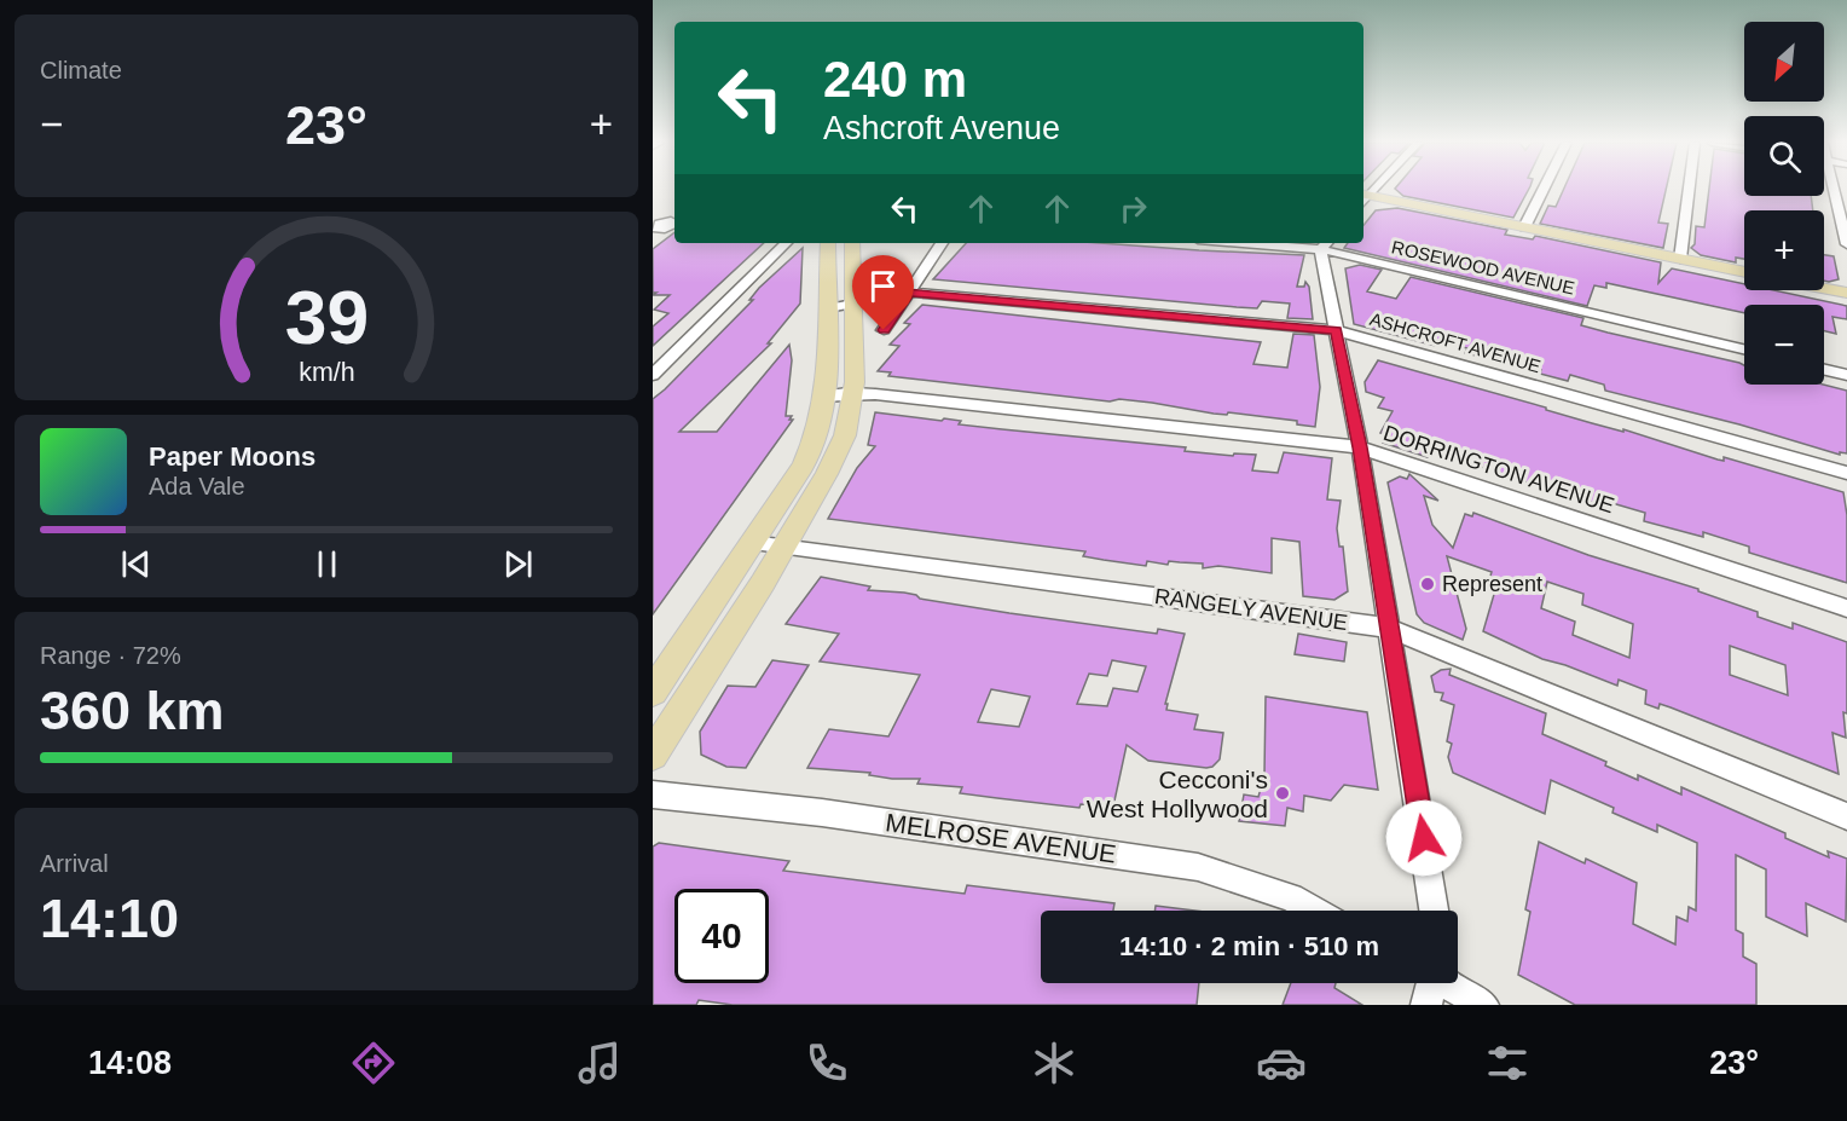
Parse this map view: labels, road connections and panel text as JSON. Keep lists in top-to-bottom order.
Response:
{
  "streets": {
    "street": [
      "ROSEWOOD AVENUE",
      "ASHCROFT AVENUE",
      "DORRINGTON AVENUE",
      "RANGELY AVENUE",
      "MELROSE AVENUE"
    ]
  },
  "places": ["Represent", "Cecconi's West Hollywood"],
  "north": "bottom left",
  "page": {
    "tile": [
      "Climate",
      ["Range · 72%", "360 km"],
      ["Arrival", "14:10"]
    ],
    "map_buttons": ["+", "−"],
    "turn": ["240 m", "Ashcroft Avenue"],
    "heat": ["−", "23°", "+"],
    "song": ["Paper Moons", "Ada Vale"],
    "limit": "40",
    "trip": "14:10 · 2 min · 510 m",
    "tabs": ["14:08", "23°"],
    "gauge": ["39", "km/h"]
  }
}
